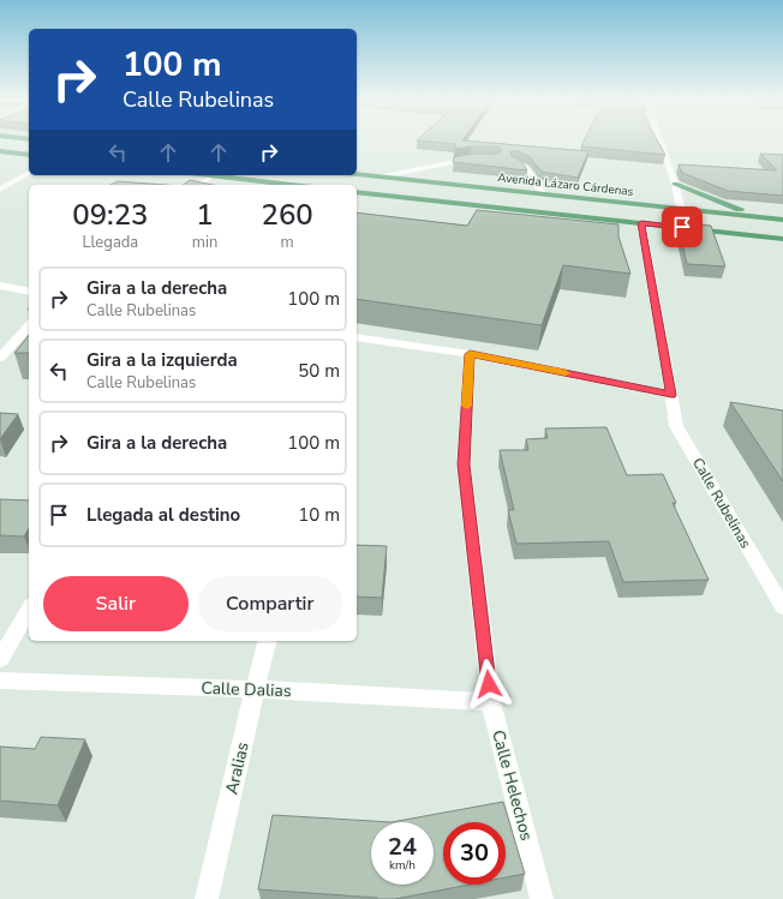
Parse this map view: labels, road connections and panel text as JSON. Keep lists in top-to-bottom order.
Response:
{
  "streets": {
    "main road": ["Avenida Lázaro Cárdenas"],
    "street": [
      "Calle Rubelinas",
      "Calle Dalias",
      "Aralias",
      "Calle Helechos"
    ]
  },
  "crossings": [
    ["Calle Dalias", "Aralias"],
    ["Calle Dalias", "Calle Helechos"]
  ],
  "page": {
    "turn": ["100 m", "Calle Rubelinas"],
    "eta": [
      "09:23",
      "Llegada",
      "1",
      "min",
      "260",
      "m"
    ],
    "list": [
      {
        "name": "Gira a la derecha",
        "note": "Calle Rubelinas",
        "value": "100 m"
      },
      {
        "name": "Gira a la izquierda",
        "note": "Calle Rubelinas",
        "value": "50 m"
      },
      {
        "name": "Gira a la derecha",
        "value": "100 m"
      },
      {
        "name": "Llegada al destino",
        "value": "10 m"
      }
    ],
    "buttons": ["Salir", "Compartir"],
    "speed": "24 km/h",
    "limit": "30"
  }
}
